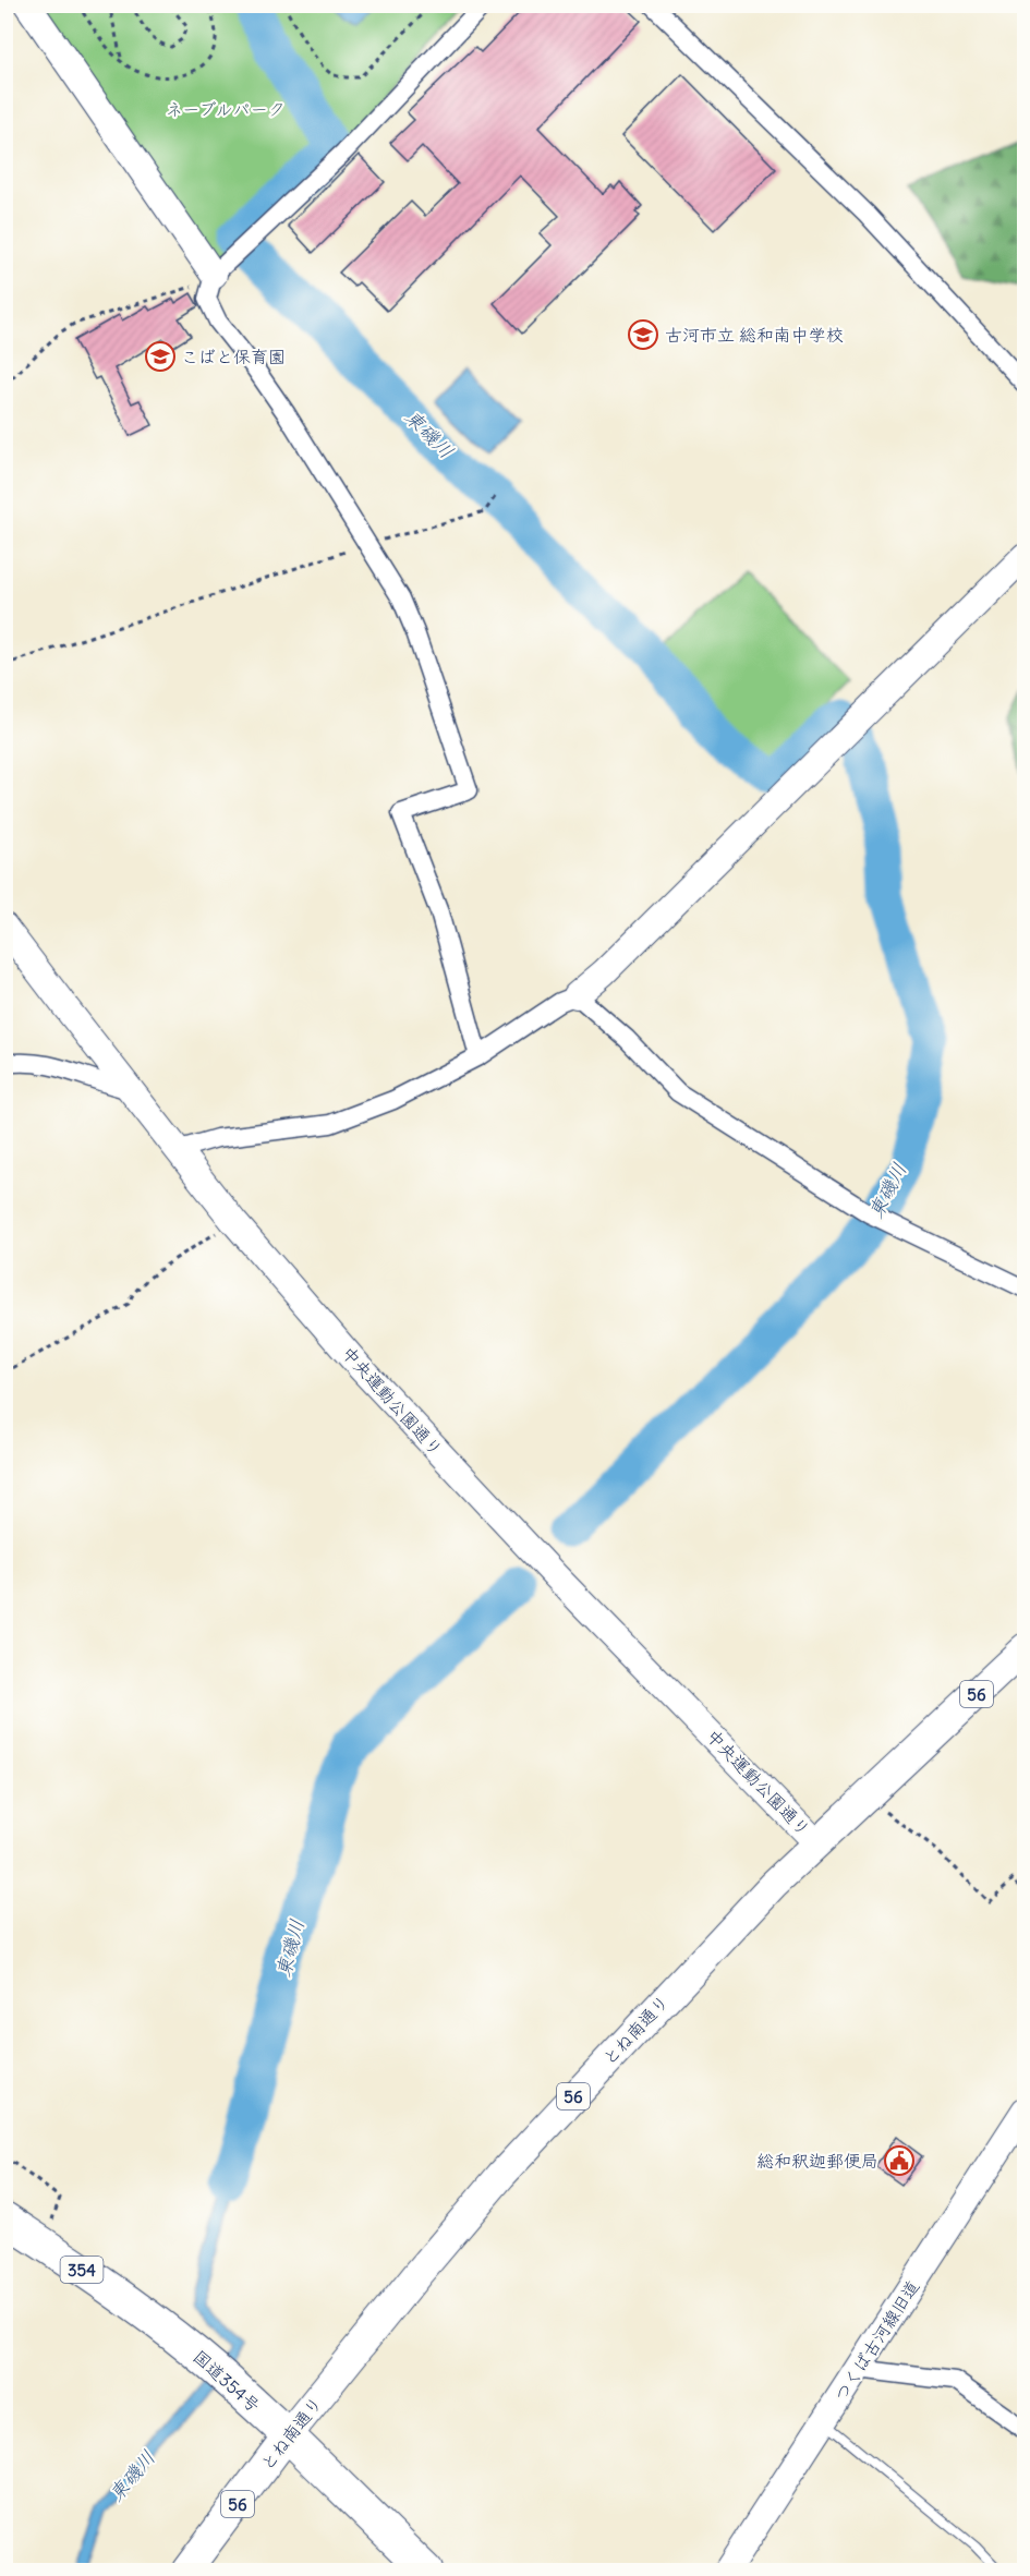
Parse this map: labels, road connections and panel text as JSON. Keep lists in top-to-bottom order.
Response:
{
  "streets": {
    "highway": ["354", "国道354号"],
    "main road": ["56", "とね南通り"],
    "street": ["中央運動公園通り", "つくば古河線旧道"]
  },
  "crossings": [
    ["中央運動公園通り", "とね南通り"],
    ["とね南通り", "国道354号"]
  ],
  "water": ["東磯川"],
  "parks": ["ネーブルパーク"],
  "places": {
    "school or university": ["古河市立 総和南中学校", "こばと保育園"],
    "public building": ["総和釈迦郵便局"]
  }
}
